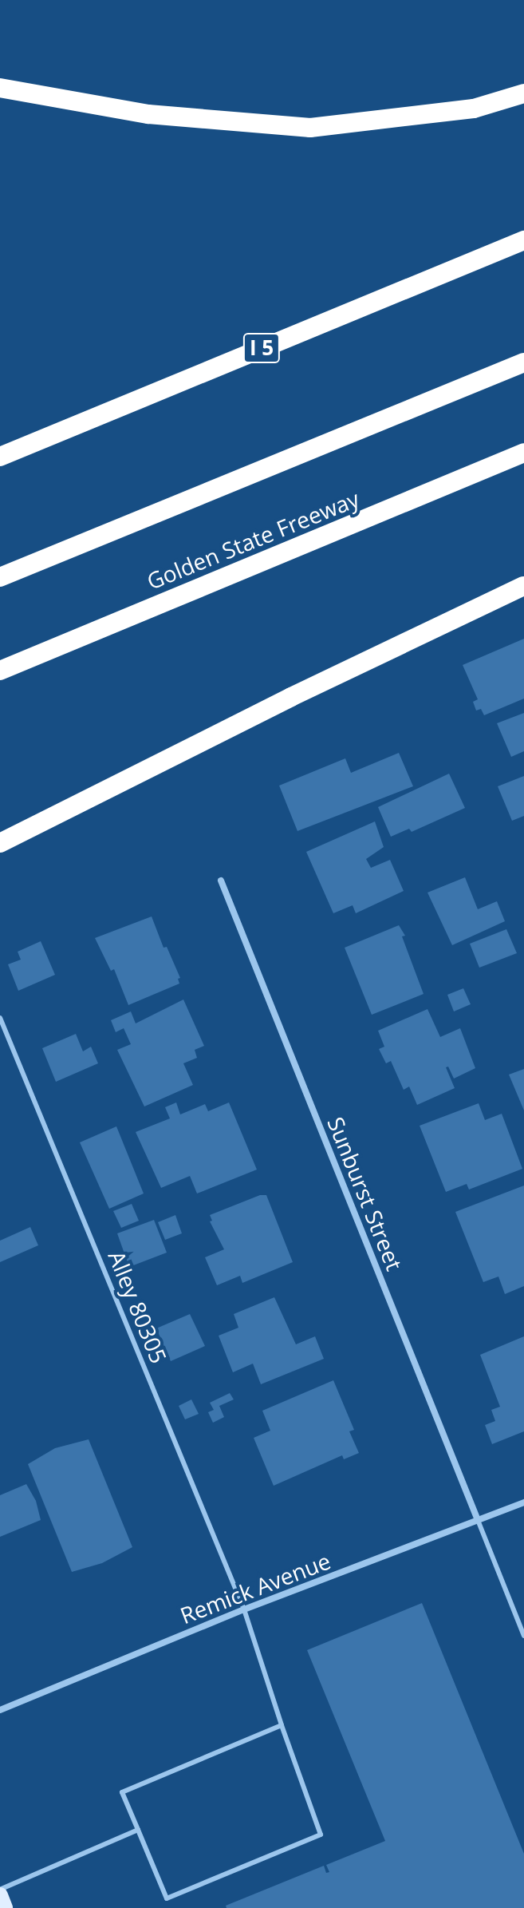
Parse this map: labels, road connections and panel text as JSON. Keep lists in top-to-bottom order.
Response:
{
  "streets": {
    "highway": ["I 5", "Golden State Freeway"],
    "street": ["Sunburst Street", "Remick Avenue"],
    "lane": ["Alley 80305"]
  },
  "crossings": [
    ["Sunburst Street", "Remick Avenue"],
    ["Alley 80305", "Remick Avenue"]
  ]
}
